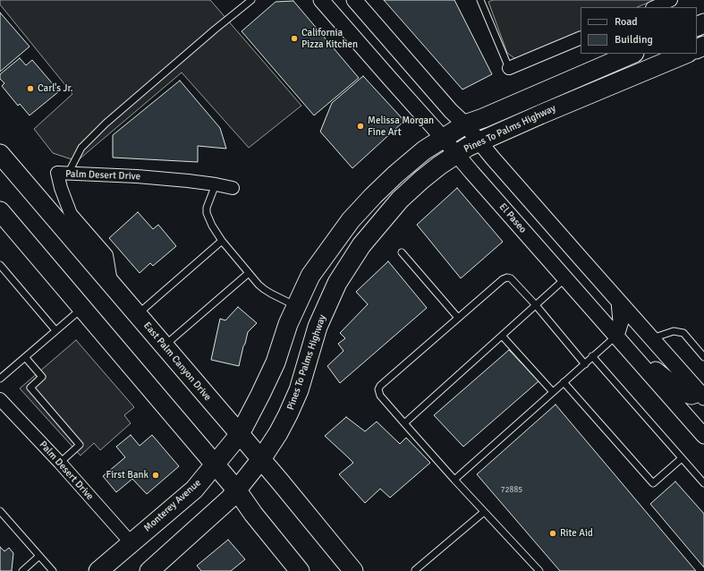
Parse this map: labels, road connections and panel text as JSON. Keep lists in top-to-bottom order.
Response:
{
  "streets": {
    "main road": ["Pines To Palms Highway", "East Palm Canyon Drive", "Monterey Avenue"],
    "street": ["Palm Desert Drive", "El Paseo"]
  },
  "crossings": [
    ["Pines To Palms Highway", "El Paseo"],
    ["Pines To Palms Highway", "East Palm Canyon Drive"],
    ["Pines To Palms Highway", "Monterey Avenue"],
    ["Palm Desert Drive", "East Palm Canyon Drive"],
    ["Palm Desert Drive", "Monterey Avenue"],
    ["East Palm Canyon Drive", "Monterey Avenue"]
  ],
  "places": [
    "California Pizza Kitchen",
    "Carl's Jr.",
    "Melissa Morgan Fine Art",
    "First Bank",
    "Rite Aid"
  ],
  "house_numbers": ["72885"],
  "legend": ["Road", "Building"]
}
